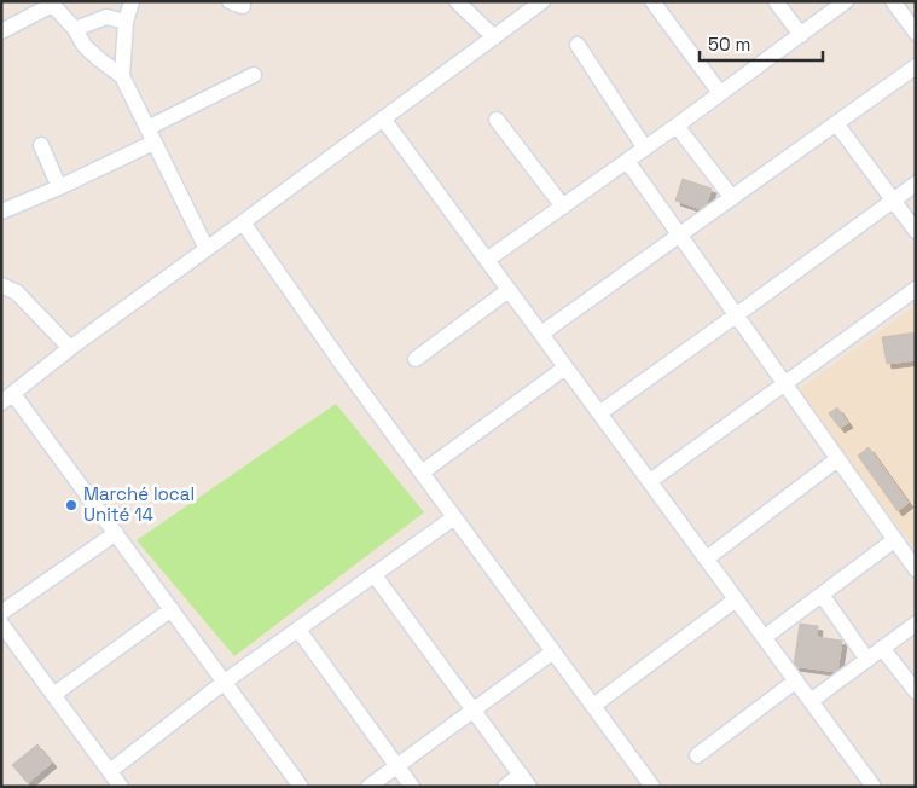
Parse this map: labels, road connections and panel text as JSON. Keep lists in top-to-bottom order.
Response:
{
  "places": ["Marché local Unité 14"],
  "scale_bar": "50 m"
}
